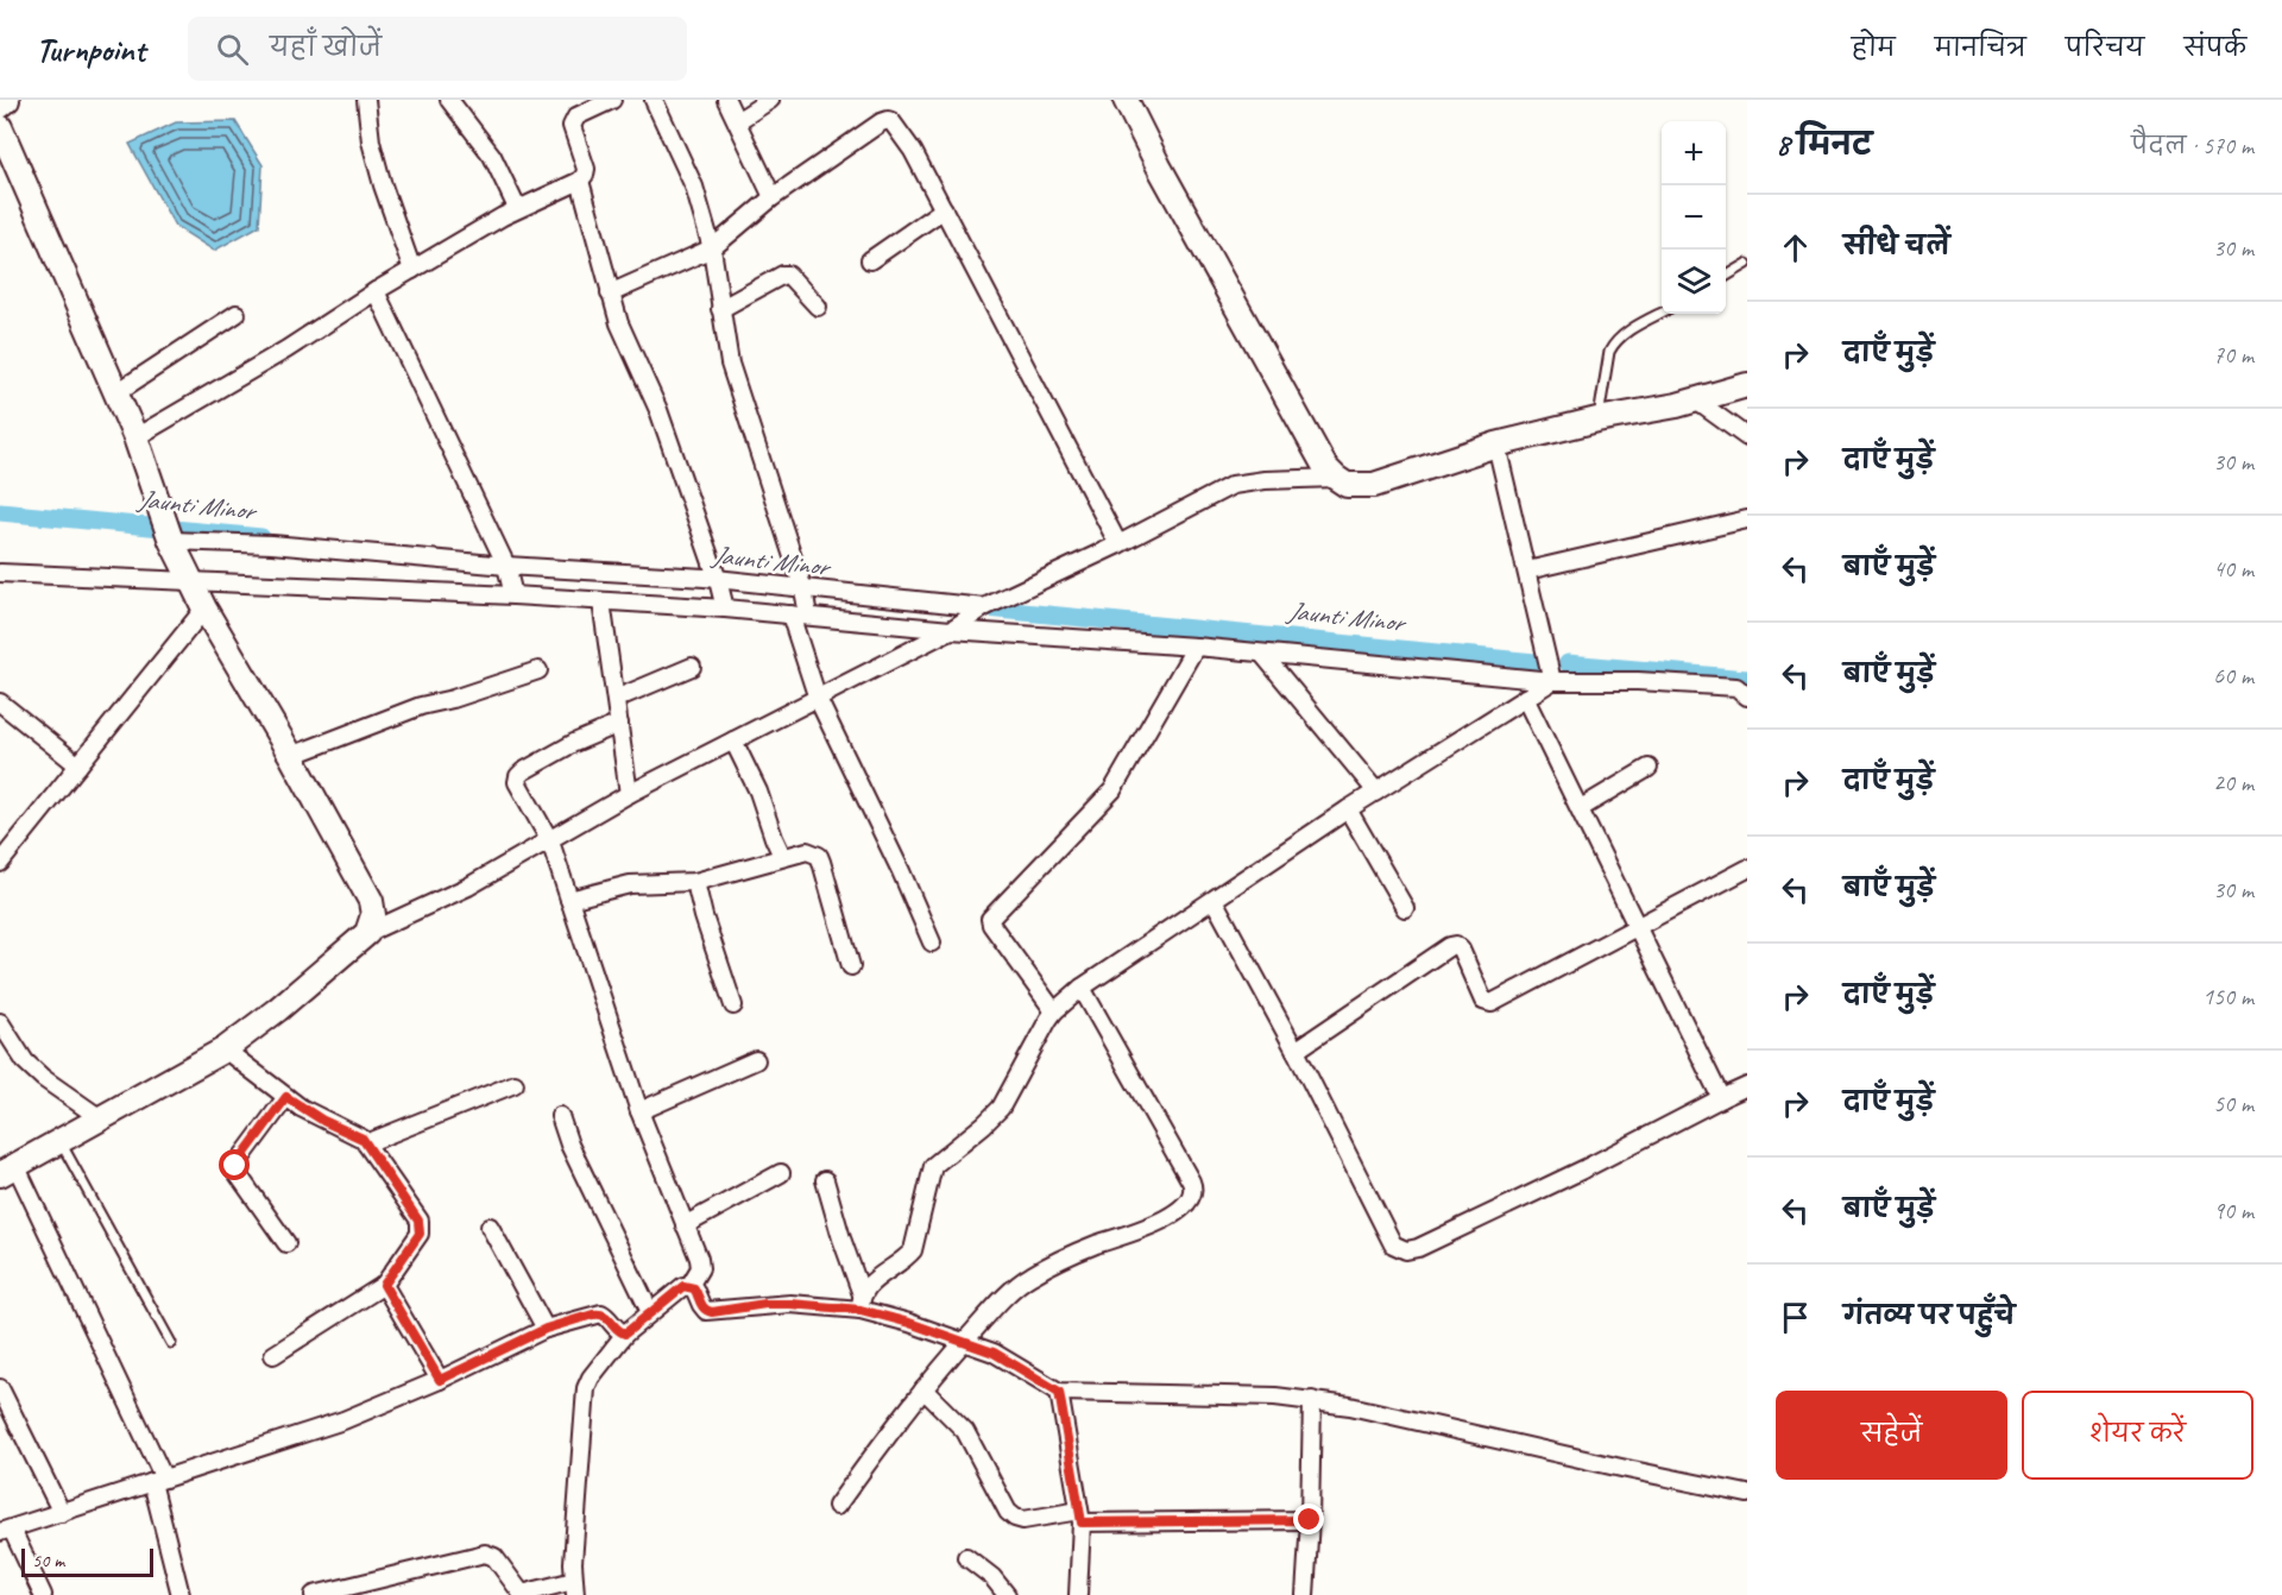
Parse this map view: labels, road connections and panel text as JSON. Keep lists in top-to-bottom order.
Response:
{
  "water": ["Jaunti Minor"],
  "scale_bar": "50 m",
  "page": {
    "header": "Turnpoint",
    "search": "यहाँ खोजें",
    "nav": [
      "होम",
      "मानचित्र",
      "परिचय",
      "संपर्क"
    ],
    "heading": ["8 मिनट", "पैदल · 570 m"],
    "map_buttons": ["+", "−"],
    "list": [
      ["सीधे चलें", "30 m"],
      ["दाएँ मुड़ें", "70 m"],
      ["दाएँ मुड़ें", "30 m"],
      ["बाएँ मुड़ें", "40 m"],
      ["बाएँ मुड़ें", "60 m"],
      ["दाएँ मुड़ें", "20 m"],
      ["बाएँ मुड़ें", "30 m"],
      ["दाएँ मुड़ें", "150 m"],
      ["दाएँ मुड़ें", "50 m"],
      ["बाएँ मुड़ें", "90 m"],
      "गंतव्य पर पहुँचे"
    ],
    "buttons": ["सहेजें", "शेयर करें"],
    "scale": "50 m"
  }
}
